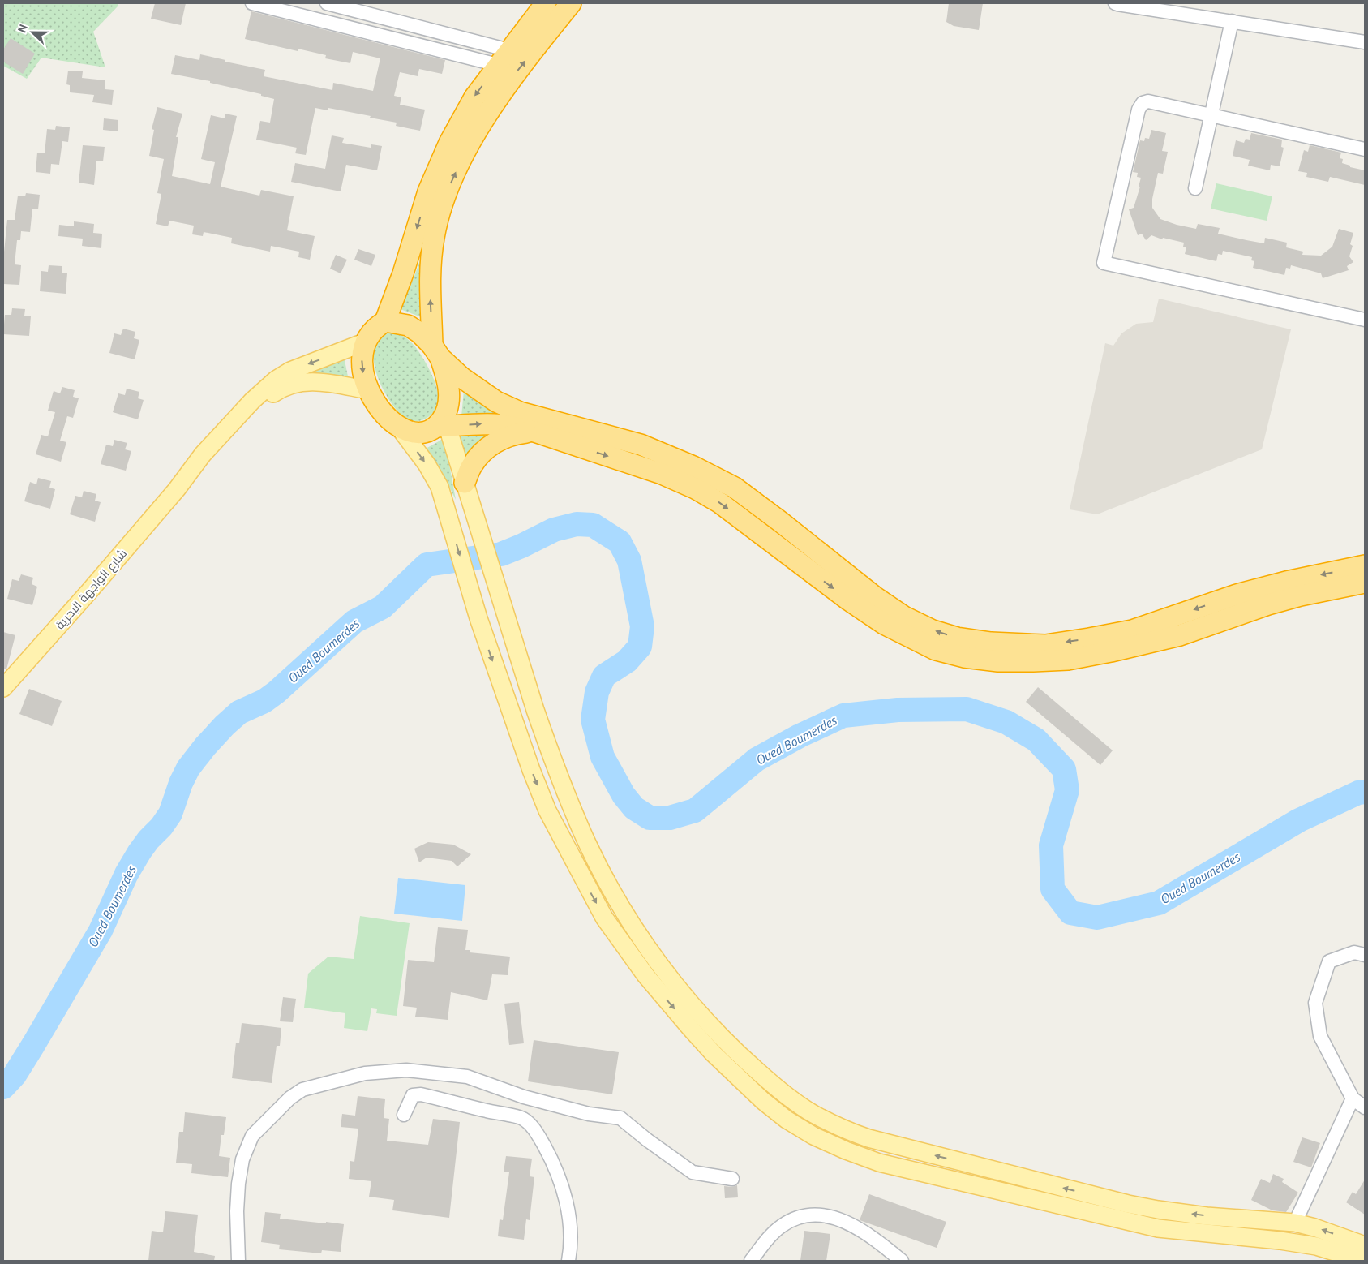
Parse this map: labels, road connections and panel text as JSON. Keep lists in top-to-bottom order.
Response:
{
  "streets": {
    "main road": ["شارع الواجهة البحرية"]
  },
  "water": ["Oued Boumerdes"],
  "north": "left"
}
